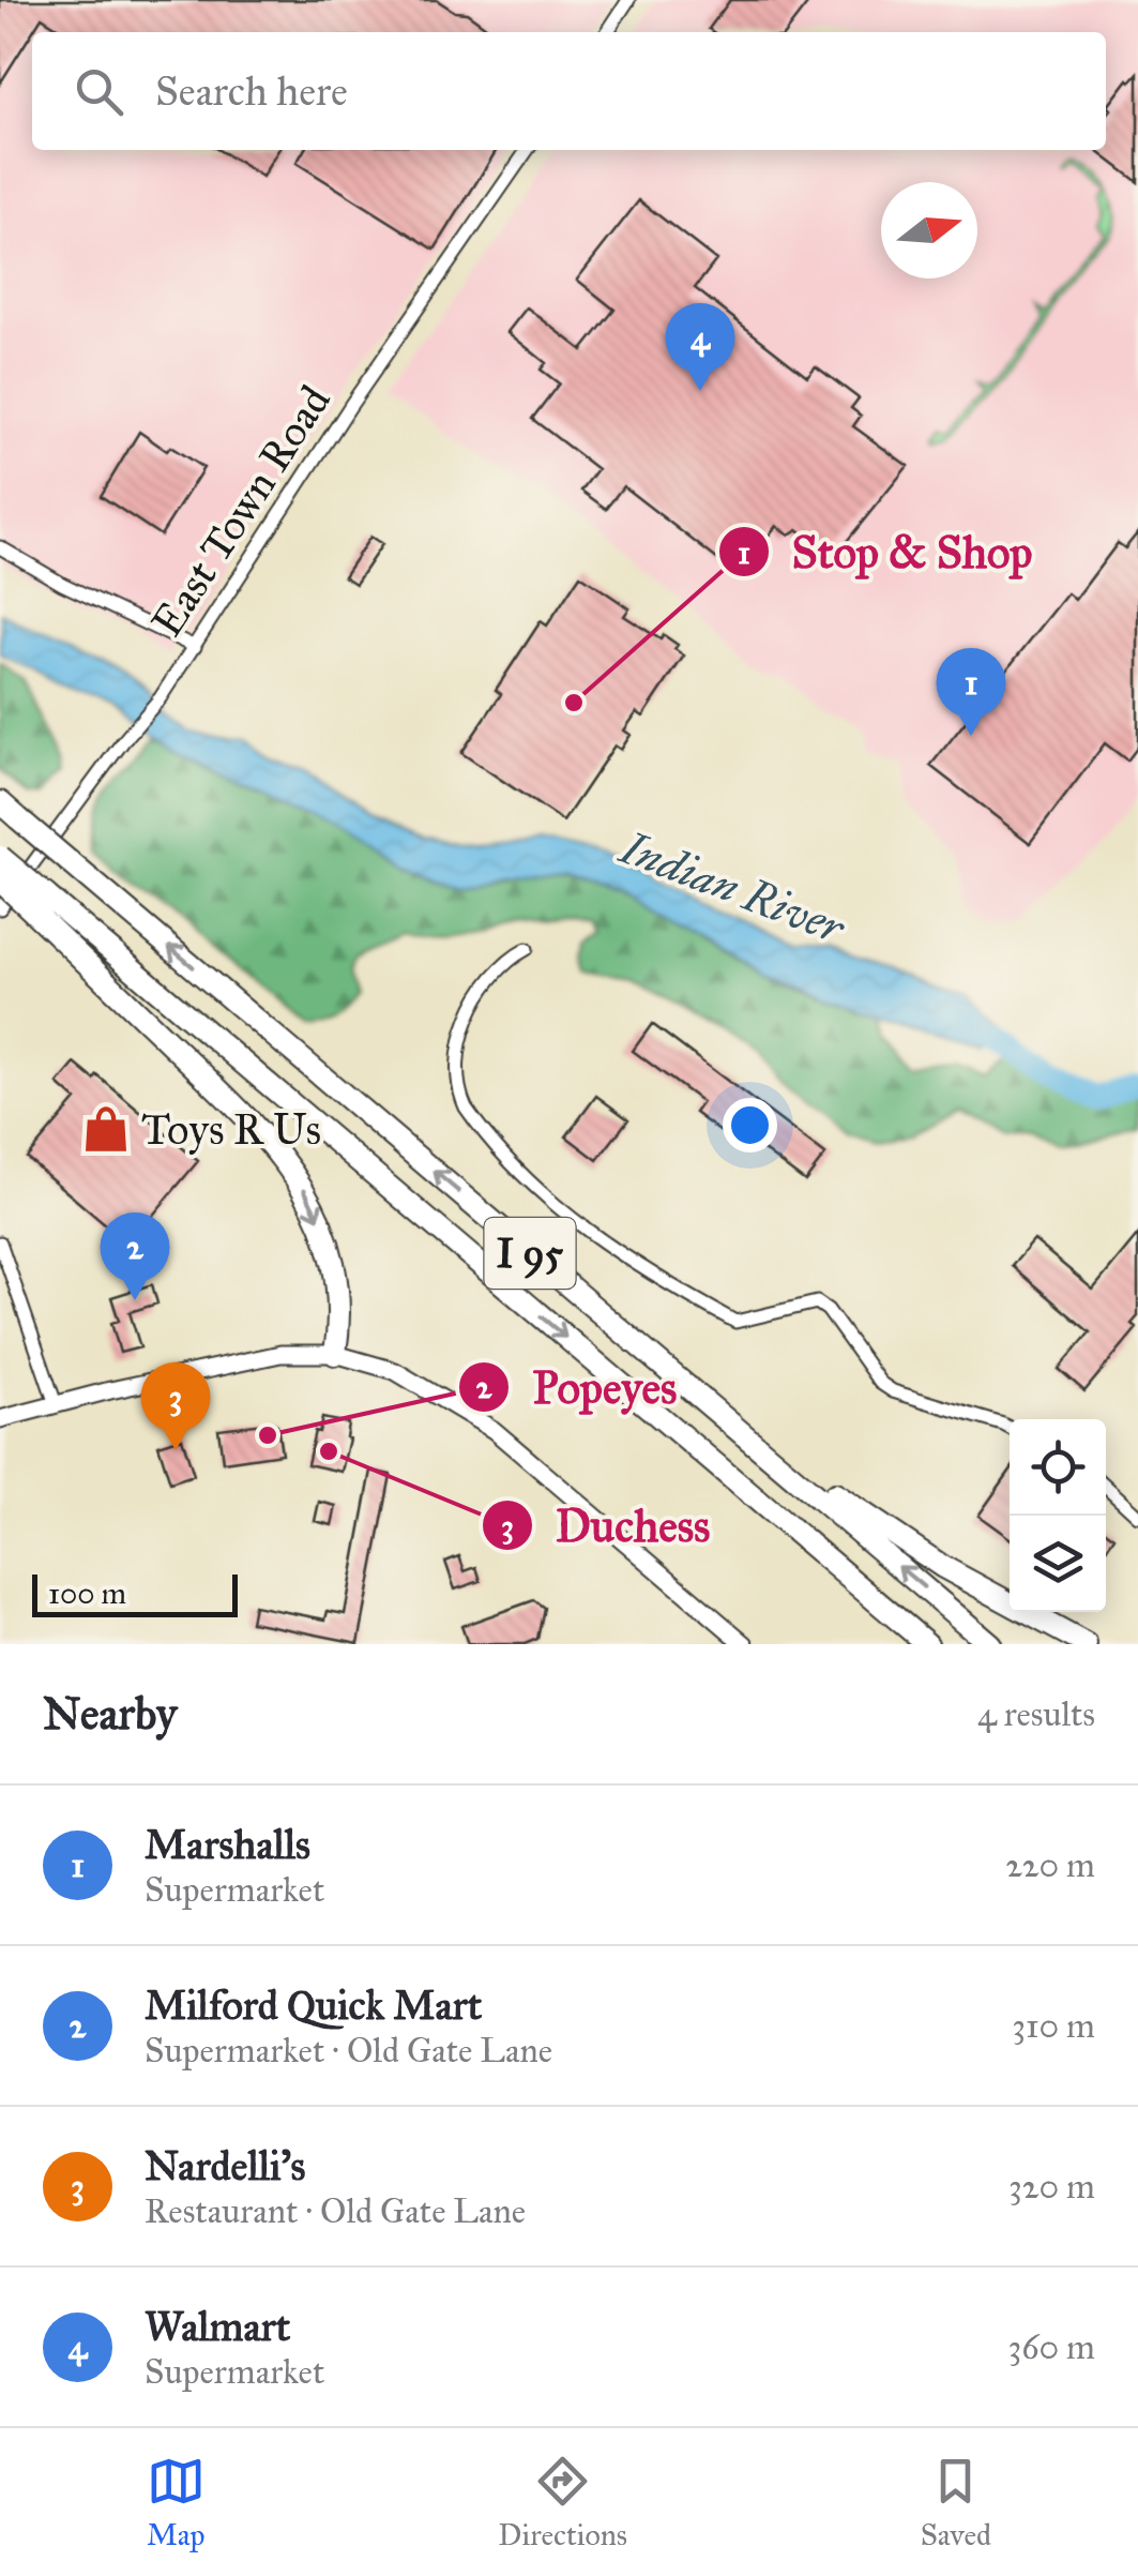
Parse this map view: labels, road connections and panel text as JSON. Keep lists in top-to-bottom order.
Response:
{
  "streets": {
    "highway": ["I 95"],
    "street": ["East Town Road"]
  },
  "water": ["Indian River"],
  "places": {
    "other": ["Stop & Shop", "Popeyes", "Duchess"],
    "shop": ["Toys R Us"]
  },
  "scale_bar": "100 m",
  "north": "right",
  "page": {
    "search": "Search here",
    "pins": [
      "4",
      "1",
      "2",
      "3"
    ],
    "scale": "100 m",
    "heading": ["Nearby", "4 results"],
    "list": [
      {
        "mark": "1",
        "name": "Marshalls",
        "note": "Supermarket",
        "value": "220 m"
      },
      {
        "mark": "2",
        "name": "Milford Quick Mart",
        "note": "Supermarket · Old Gate Lane",
        "value": "310 m"
      },
      {
        "mark": "3",
        "name": "Nardelli’s",
        "note": "Restaurant · Old Gate Lane",
        "value": "320 m"
      },
      {
        "mark": "4",
        "name": "Walmart",
        "note": "Supermarket",
        "value": "360 m"
      }
    ],
    "nav": ["Map", "Directions", "Saved"]
  }
}
